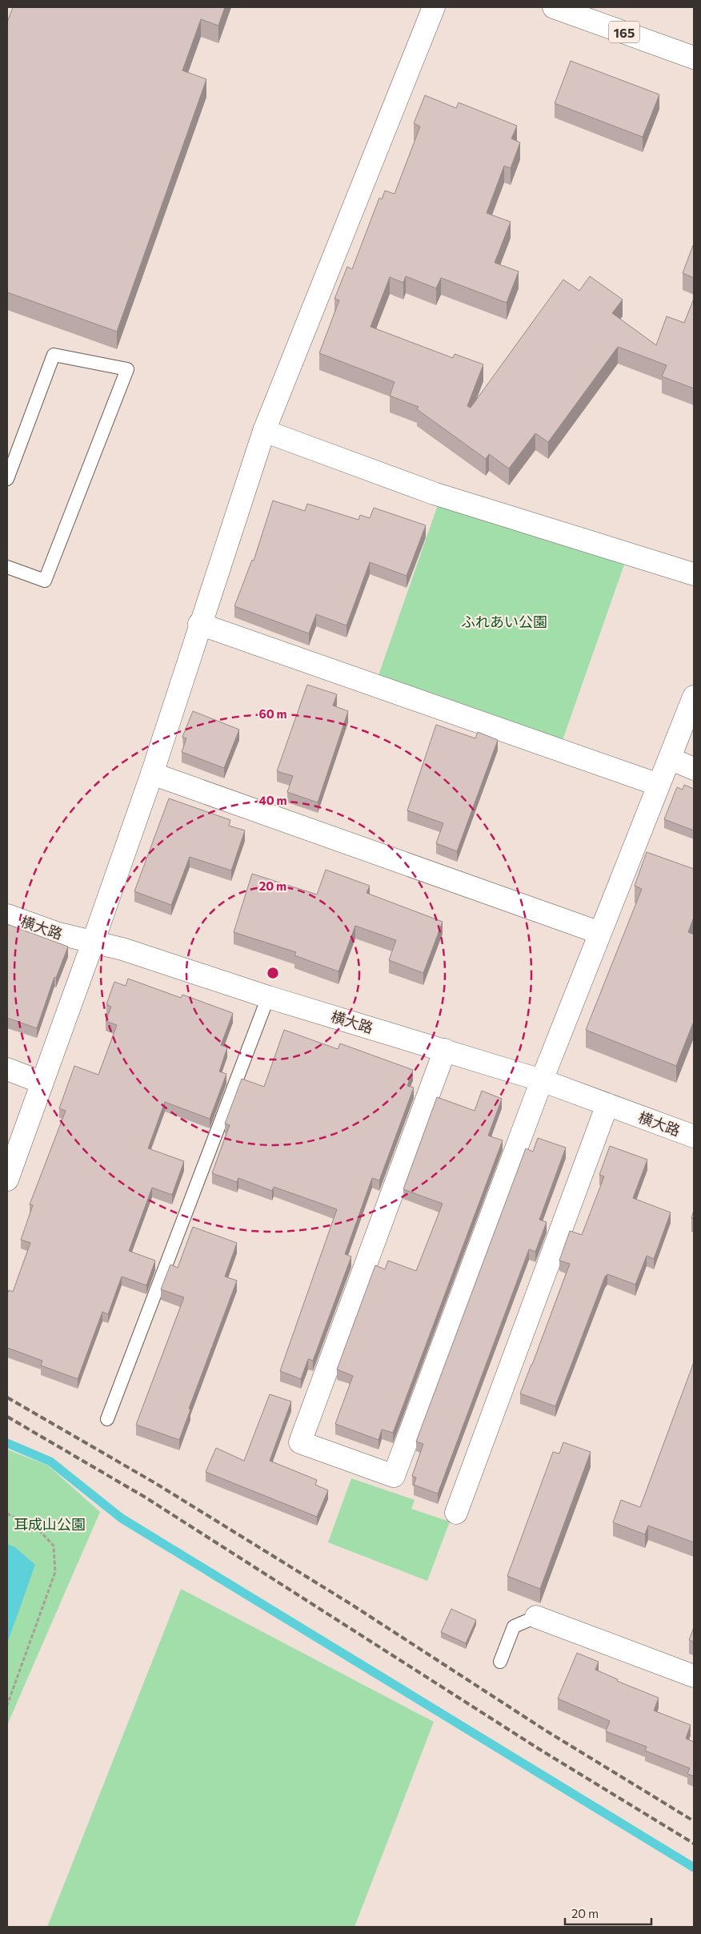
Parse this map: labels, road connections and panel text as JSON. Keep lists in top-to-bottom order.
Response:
{
  "streets": {
    "main road": ["165", "横大路"]
  },
  "parks": ["ふれあい公園", "耳成山公園"],
  "scale_bar": "20 m",
  "rings": ["60 m", "40 m", "20 m"]
}
